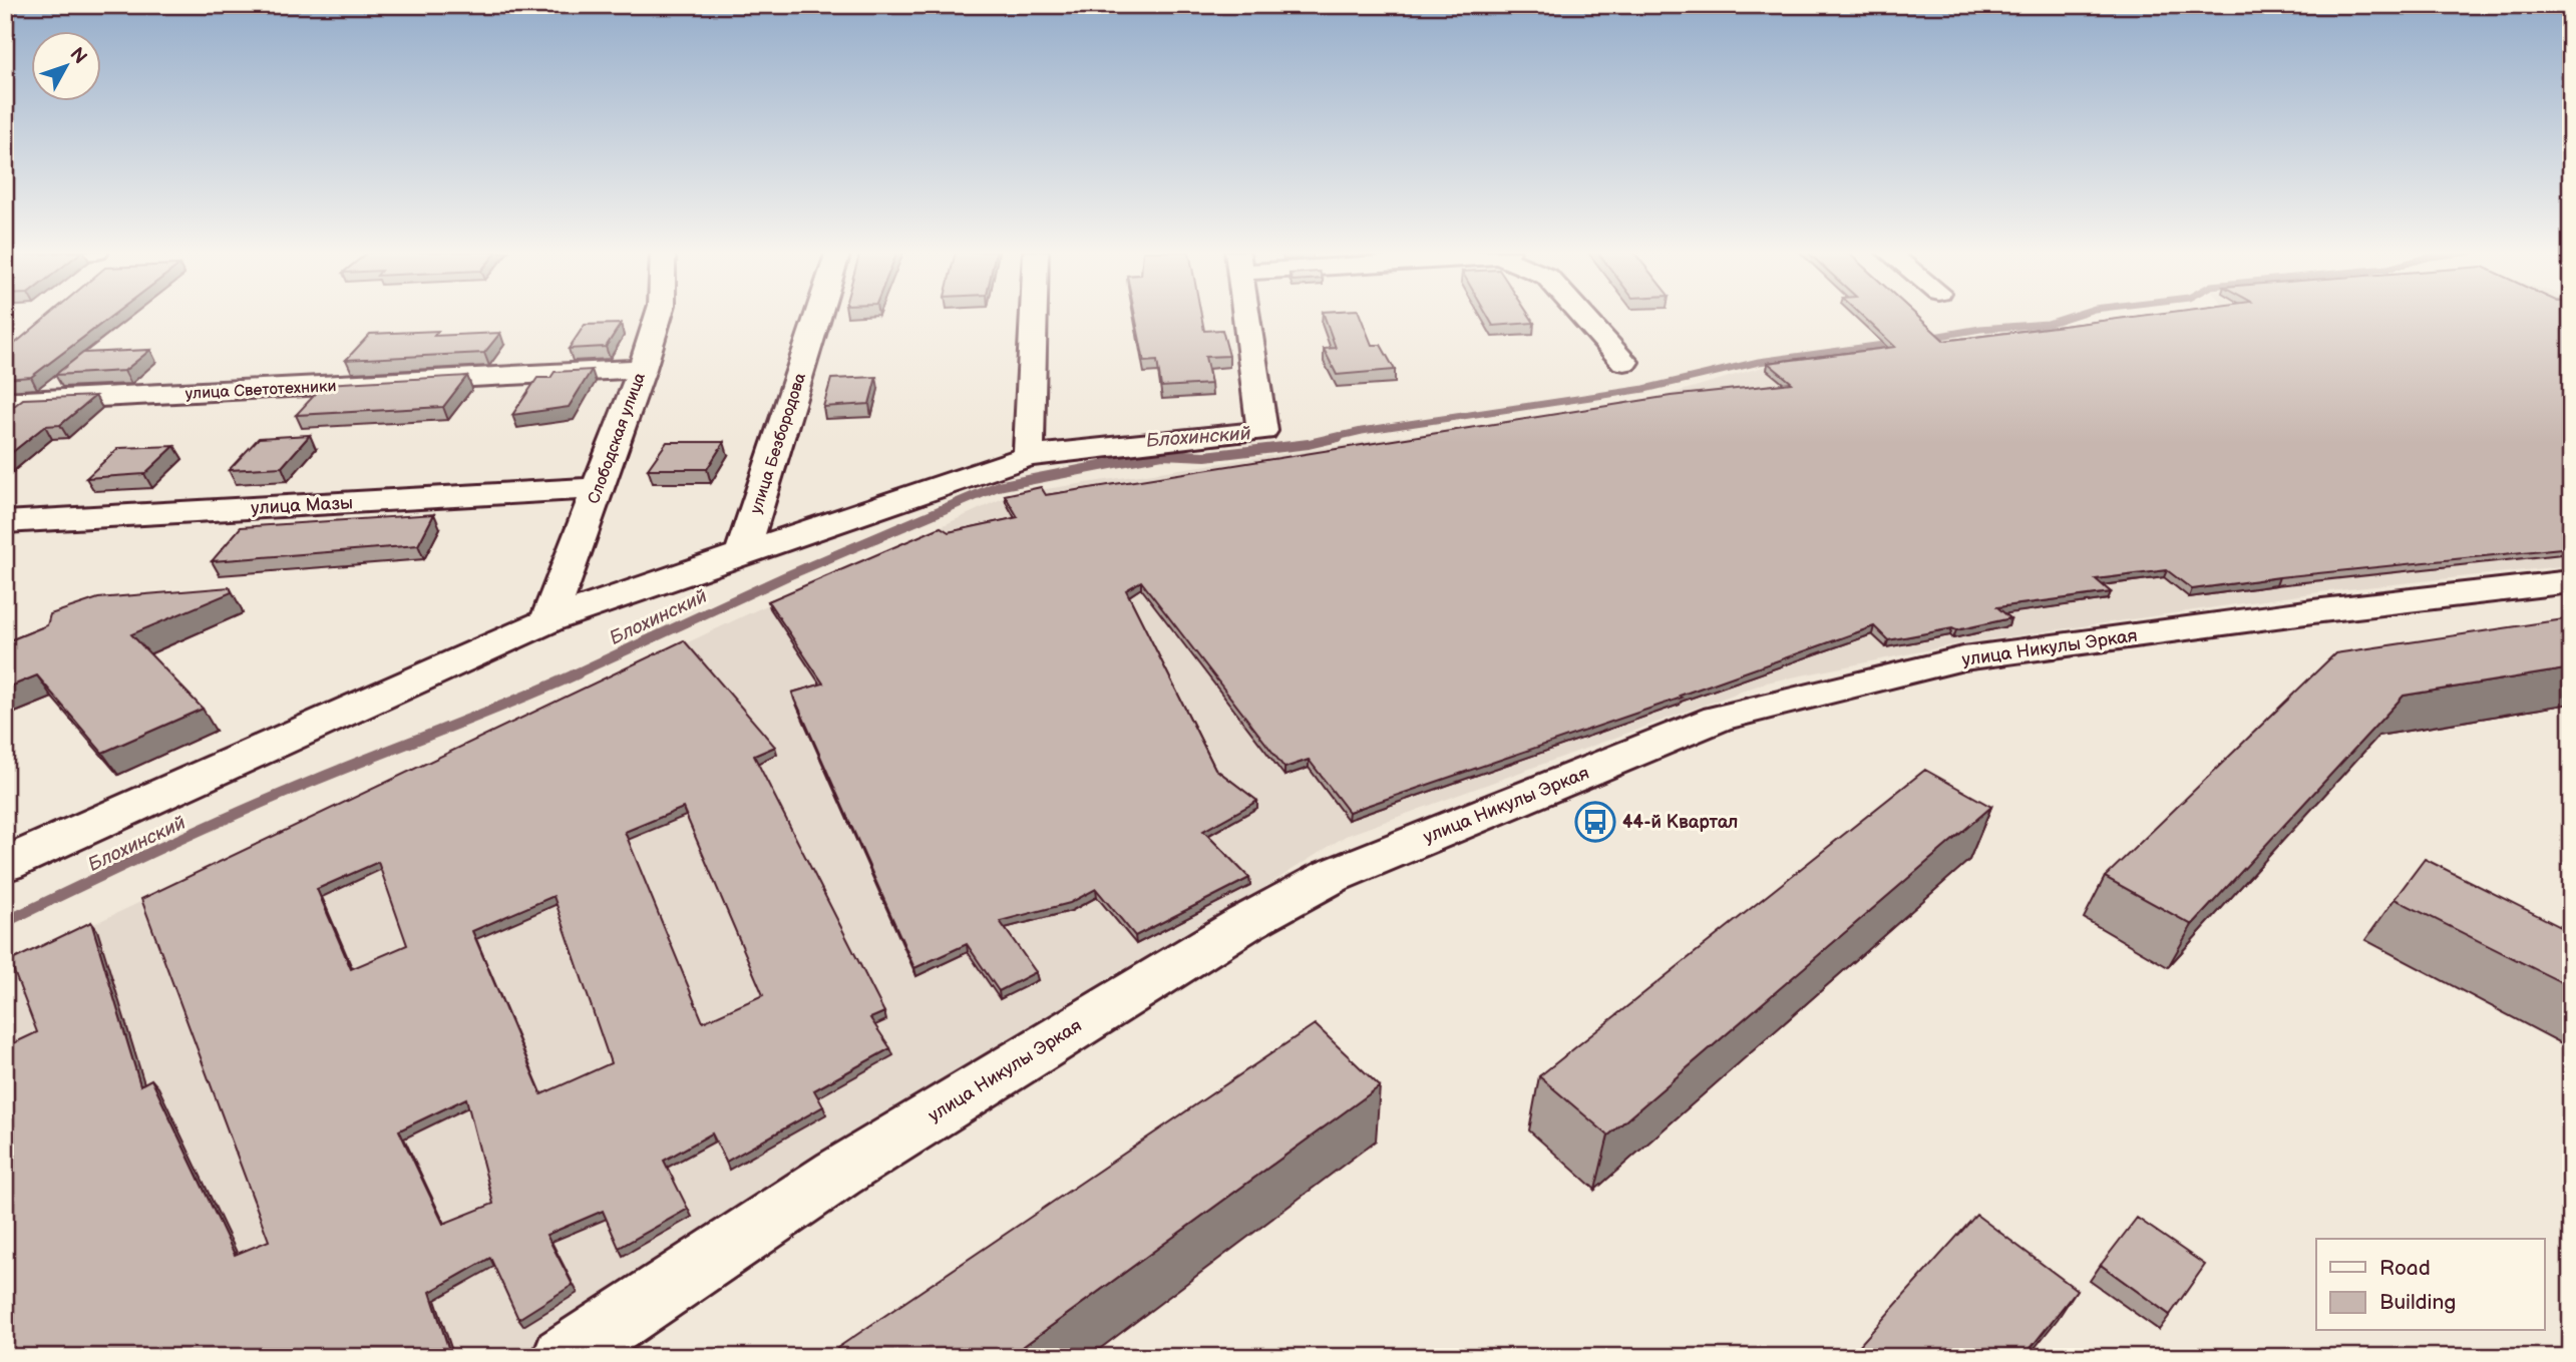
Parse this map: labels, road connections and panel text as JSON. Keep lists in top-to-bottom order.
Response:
{
  "streets": {
    "street": [
      "улица Светотехники",
      "Слободская улица",
      "улица Безбородова",
      "улица Мазы",
      "улица Никулы Эркая"
    ]
  },
  "crossings": [
    ["улица Светотехники", "Слободская улица"],
    ["Слободская улица", "улица Мазы"]
  ],
  "water": ["Блохинский"],
  "places": {
    "bus stop": ["44-й Квартал"]
  },
  "legend": ["Road", "Building"],
  "north": "top right"
}
